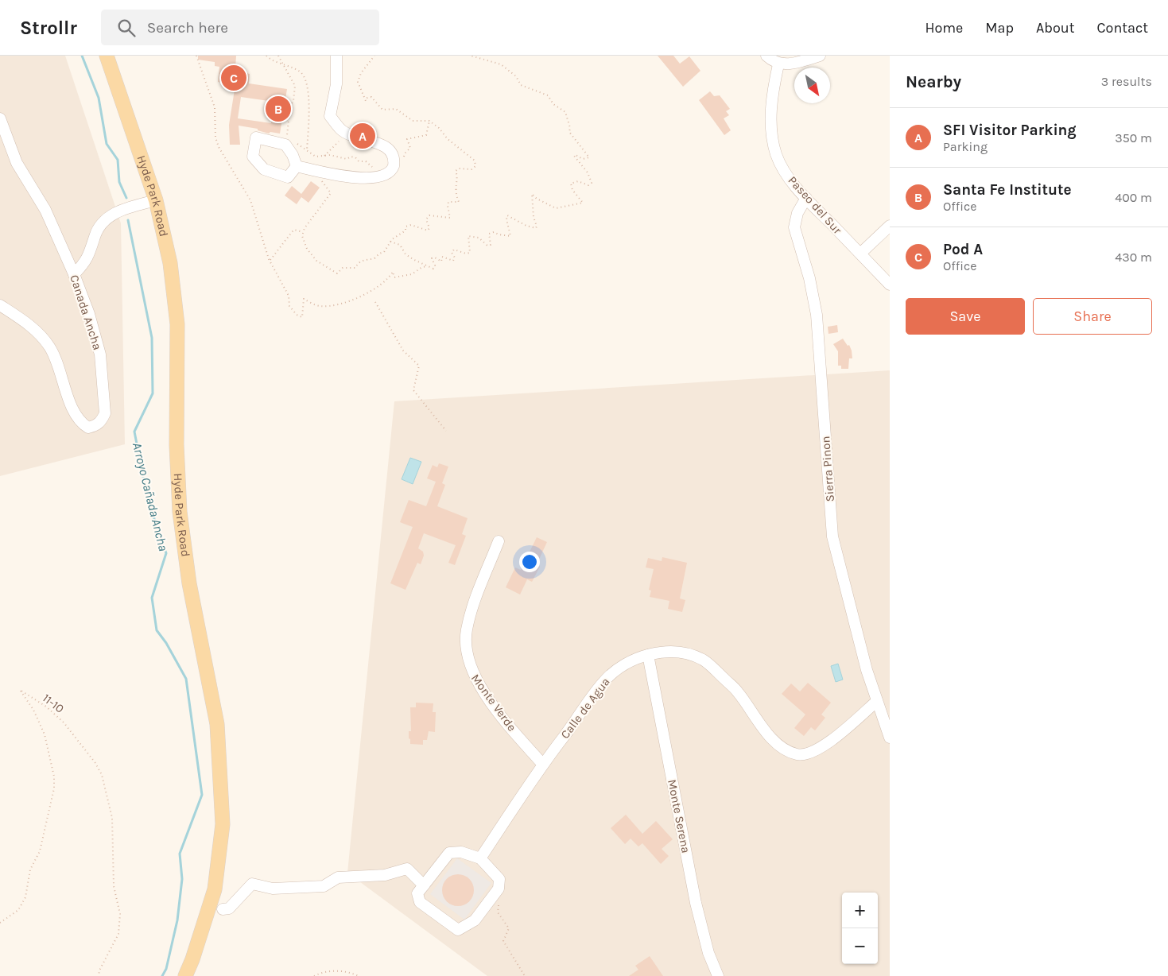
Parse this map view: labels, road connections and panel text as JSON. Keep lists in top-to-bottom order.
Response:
{
  "streets": {
    "main road": ["Hyde Park Road"],
    "street": [
      "Paseo del Sur",
      "Canada Ancha",
      "Sierra Pinon",
      "Monte Verde",
      "Calle de Agua",
      "Monte Serena"
    ],
    "path": ["11-10"]
  },
  "crossings": [
    ["Paseo del Sur", "Sierra Pinon"],
    ["Sierra Pinon", "Calle de Agua"],
    ["Monte Verde", "Calle de Agua"],
    ["Calle de Agua", "Monte Serena"]
  ],
  "water": ["Arroyo Cañada Ancha"],
  "north": "bottom right",
  "page": {
    "header": "Strollr",
    "search": "Search here",
    "nav": [
      "Home",
      "Map",
      "About",
      "Contact"
    ],
    "heading": ["Nearby", "3 results"],
    "pins": ["C", "B", "A"],
    "list": [
      {
        "mark": "A",
        "name": "SFI Visitor Parking",
        "note": "Parking",
        "value": "350 m"
      },
      {
        "mark": "B",
        "name": "Santa Fe Institute",
        "note": "Office",
        "value": "400 m"
      },
      {
        "mark": "C",
        "name": "Pod A",
        "note": "Office",
        "value": "430 m"
      }
    ],
    "buttons": ["Save", "Share"],
    "map_buttons": ["+", "−"]
  }
}
